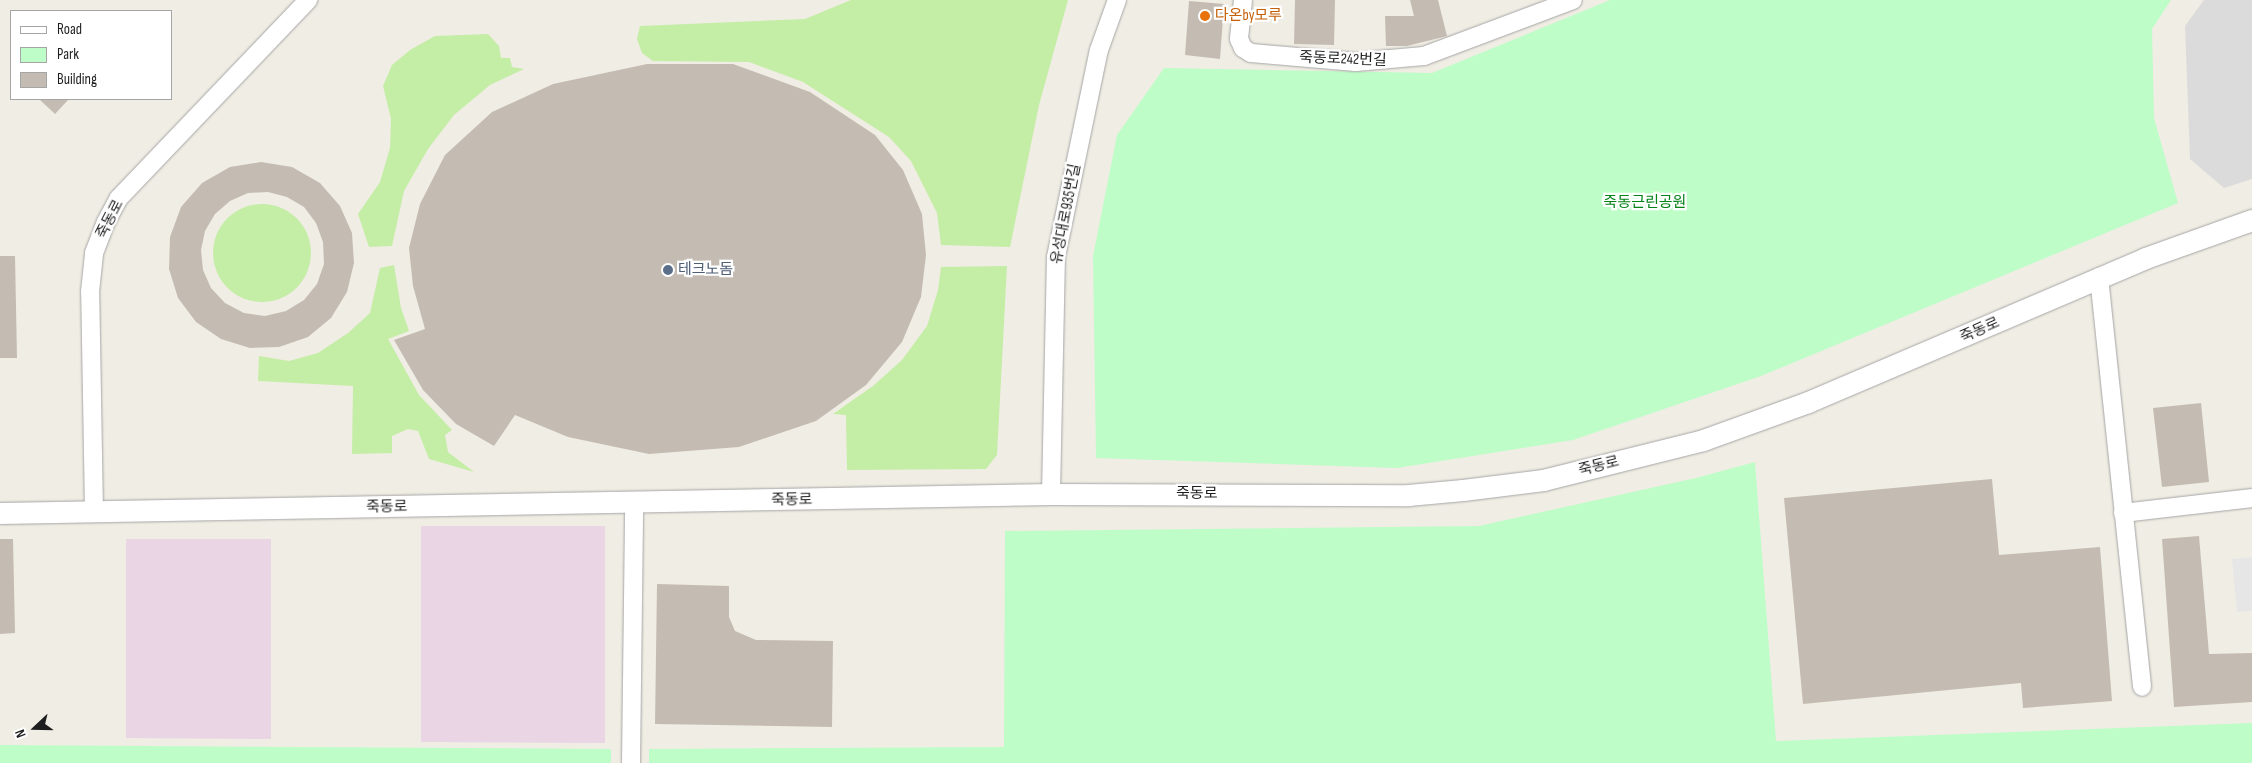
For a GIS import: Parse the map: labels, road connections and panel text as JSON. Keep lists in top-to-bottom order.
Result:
{
  "streets": {
    "street": ["죽동로242번길", "유성대로935번길", "죽동로"]
  },
  "crossings": [
    ["유성대로935번길", "죽동로"]
  ],
  "parks": ["죽동근린공원"],
  "places": ["다온by모루", "테크노돔"],
  "legend": ["Road", "Park", "Building"],
  "north": "left"
}
